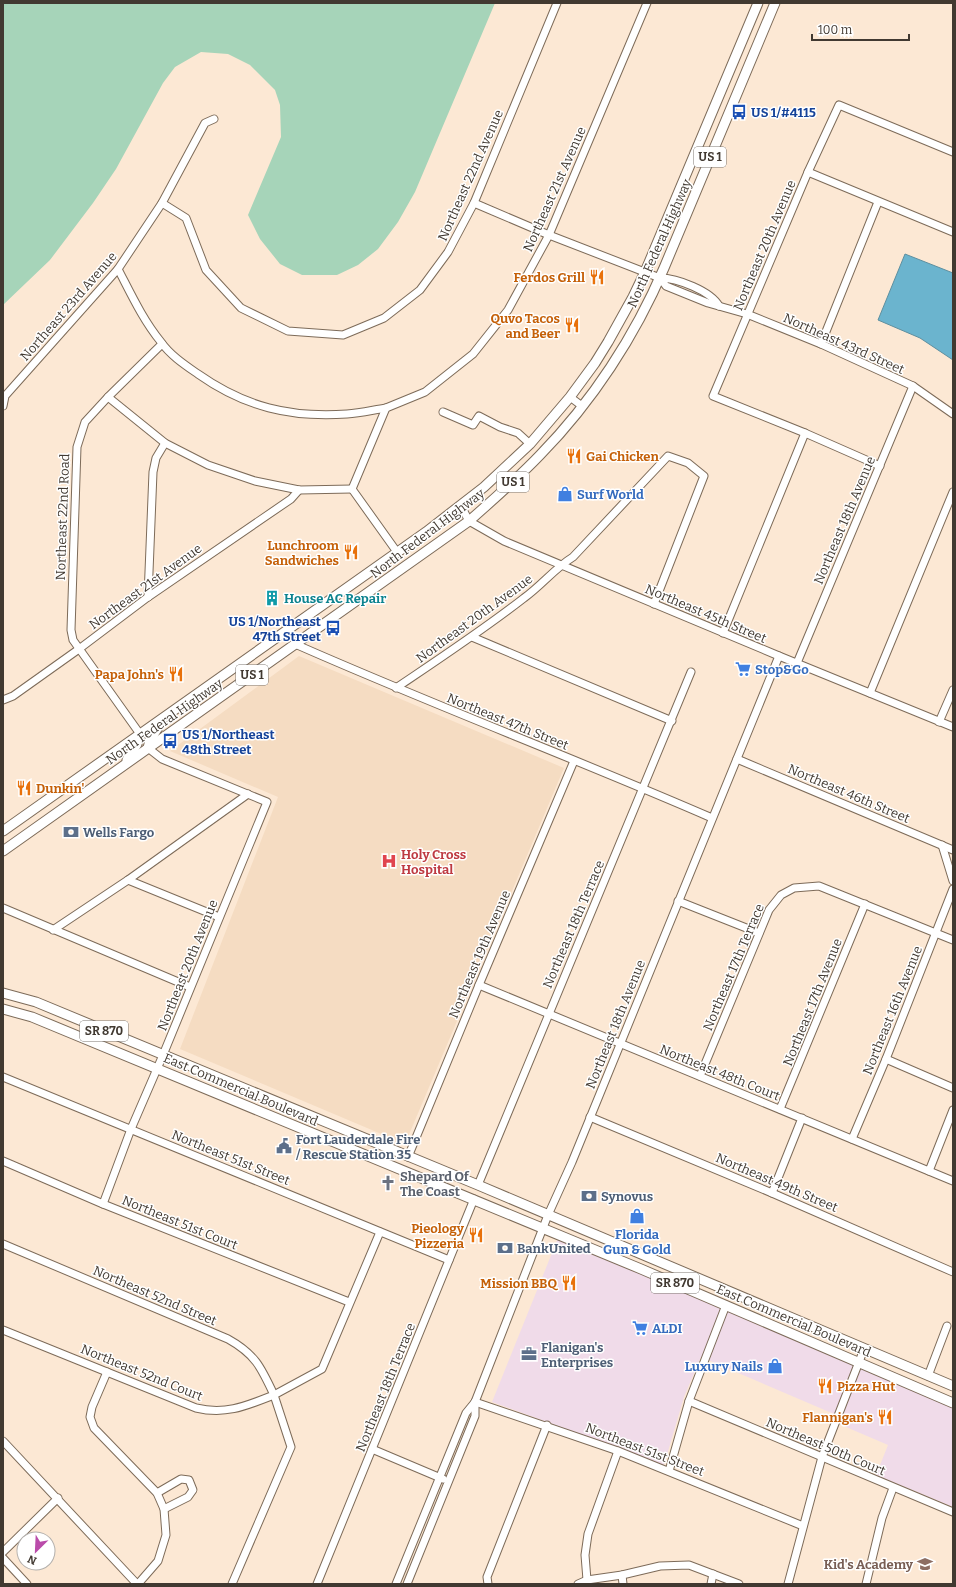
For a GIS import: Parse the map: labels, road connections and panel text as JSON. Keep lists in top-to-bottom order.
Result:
{
  "streets": {
    "main road": [
      "US 1",
      "North Federal Highway",
      "SR 870",
      "East Commercial Boulevard"
    ],
    "street": [
      "Northeast 22nd Avenue",
      "Northeast 21st Avenue",
      "Northeast 20th Avenue",
      "Northeast 23rd Avenue",
      "Northeast 43rd Street",
      "Northeast 22nd Road",
      "Northeast 18th Avenue",
      "Northeast 45th Street",
      "Northeast 47th Street",
      "Northeast 46th Street",
      "Northeast 18th Terrace",
      "Northeast 19th Avenue",
      "Northeast 17th Terrace",
      "Northeast 17th Avenue",
      "Northeast 16th Avenue",
      "Northeast 48th Court",
      "Northeast 51st Street",
      "Northeast 49th Street",
      "Northeast 51st Court",
      "Northeast 52nd Street",
      "Northeast 52nd Court",
      "Northeast 50th Court"
    ]
  },
  "crossings": [
    ["Northeast 22nd Avenue", "Northeast 23rd Avenue"],
    ["Northeast 22nd Avenue", "Northeast 43rd Street"],
    ["Northeast 21st Avenue", "Northeast 23rd Avenue"],
    ["Northeast 21st Avenue", "Northeast 43rd Street"],
    ["Northeast 21st Avenue", "Northeast 22nd Road"],
    ["North Federal Highway", "Northeast 43rd Street"],
    ["North Federal Highway", "Northeast 22nd Road"],
    ["North Federal Highway", "Northeast 45th Street"],
    ["North Federal Highway", "Northeast 47th Street"],
    ["Northeast 20th Avenue", "Northeast 43rd Street"],
    ["Northeast 20th Avenue", "Northeast 45th Street"],
    ["Northeast 20th Avenue", "Northeast 47th Street"],
    ["Northeast 20th Avenue", "East Commercial Boulevard"],
    ["Northeast 20th Avenue", "Northeast 51st Street"],
    ["Northeast 20th Avenue", "Northeast 51st Court"],
    ["Northeast 43rd Street", "Northeast 18th Avenue"],
    ["Northeast 18th Avenue", "Northeast 45th Street"],
    ["Northeast 18th Avenue", "Northeast 47th Street"],
    ["Northeast 18th Avenue", "Northeast 46th Street"],
    ["Northeast 18th Avenue", "Northeast 48th Court"],
    ["Northeast 18th Avenue", "East Commercial Boulevard"],
    ["Northeast 18th Avenue", "Northeast 51st Street"],
    ["Northeast 18th Avenue", "Northeast 49th Street"],
    ["Northeast 47th Street", "Northeast 18th Terrace"],
    ["Northeast 47th Street", "Northeast 19th Avenue"],
    ["Northeast 18th Terrace", "Northeast 48th Court"],
    ["Northeast 18th Terrace", "East Commercial Boulevard"],
    ["Northeast 18th Terrace", "Northeast 51st Street"],
    ["Northeast 19th Avenue", "Northeast 48th Court"],
    ["Northeast 19th Avenue", "East Commercial Boulevard"],
    ["Northeast 17th Terrace", "Northeast 17th Avenue"],
    ["Northeast 17th Terrace", "Northeast 48th Court"],
    ["Northeast 17th Avenue", "Northeast 48th Court"],
    ["Northeast 16th Avenue", "Northeast 48th Court"],
    ["Northeast 52nd Street", "Northeast 52nd Court"]
  ],
  "places": {
    "bus stop": ["US 1/#4115", "US 1/Northeast 47th Street", "US 1/Northeast 48th Street"],
    "restaurant": [
      "Ferdos Grill",
      "Quvo Tacos and Beer",
      "Gai Chicken",
      "Lunchroom Sandwiches",
      "Papa John's",
      "Dunkin'",
      "Pieology Pizzeria",
      "Mission BBQ",
      "Pizza Hut",
      "Flannigan's"
    ],
    "shop": ["Surf World", "Florida Gun & Gold", "Luxury Nails"],
    "building": ["House AC Repair"],
    "supermarket": ["Stop&Go", "ALDI"],
    "bank": ["Wells Fargo", "Synovus", "BankUnited"],
    "hospital": ["Holy Cross Hospital"],
    "public building": ["Fort Lauderdale Fire / Rescue Station 35"],
    "church": ["Shepard Of The Coast"],
    "office": ["Flanigan's Enterprises"],
    "school or university": ["Kid's Academy"]
  },
  "scale_bar": "100 m",
  "north": "bottom left"
}
